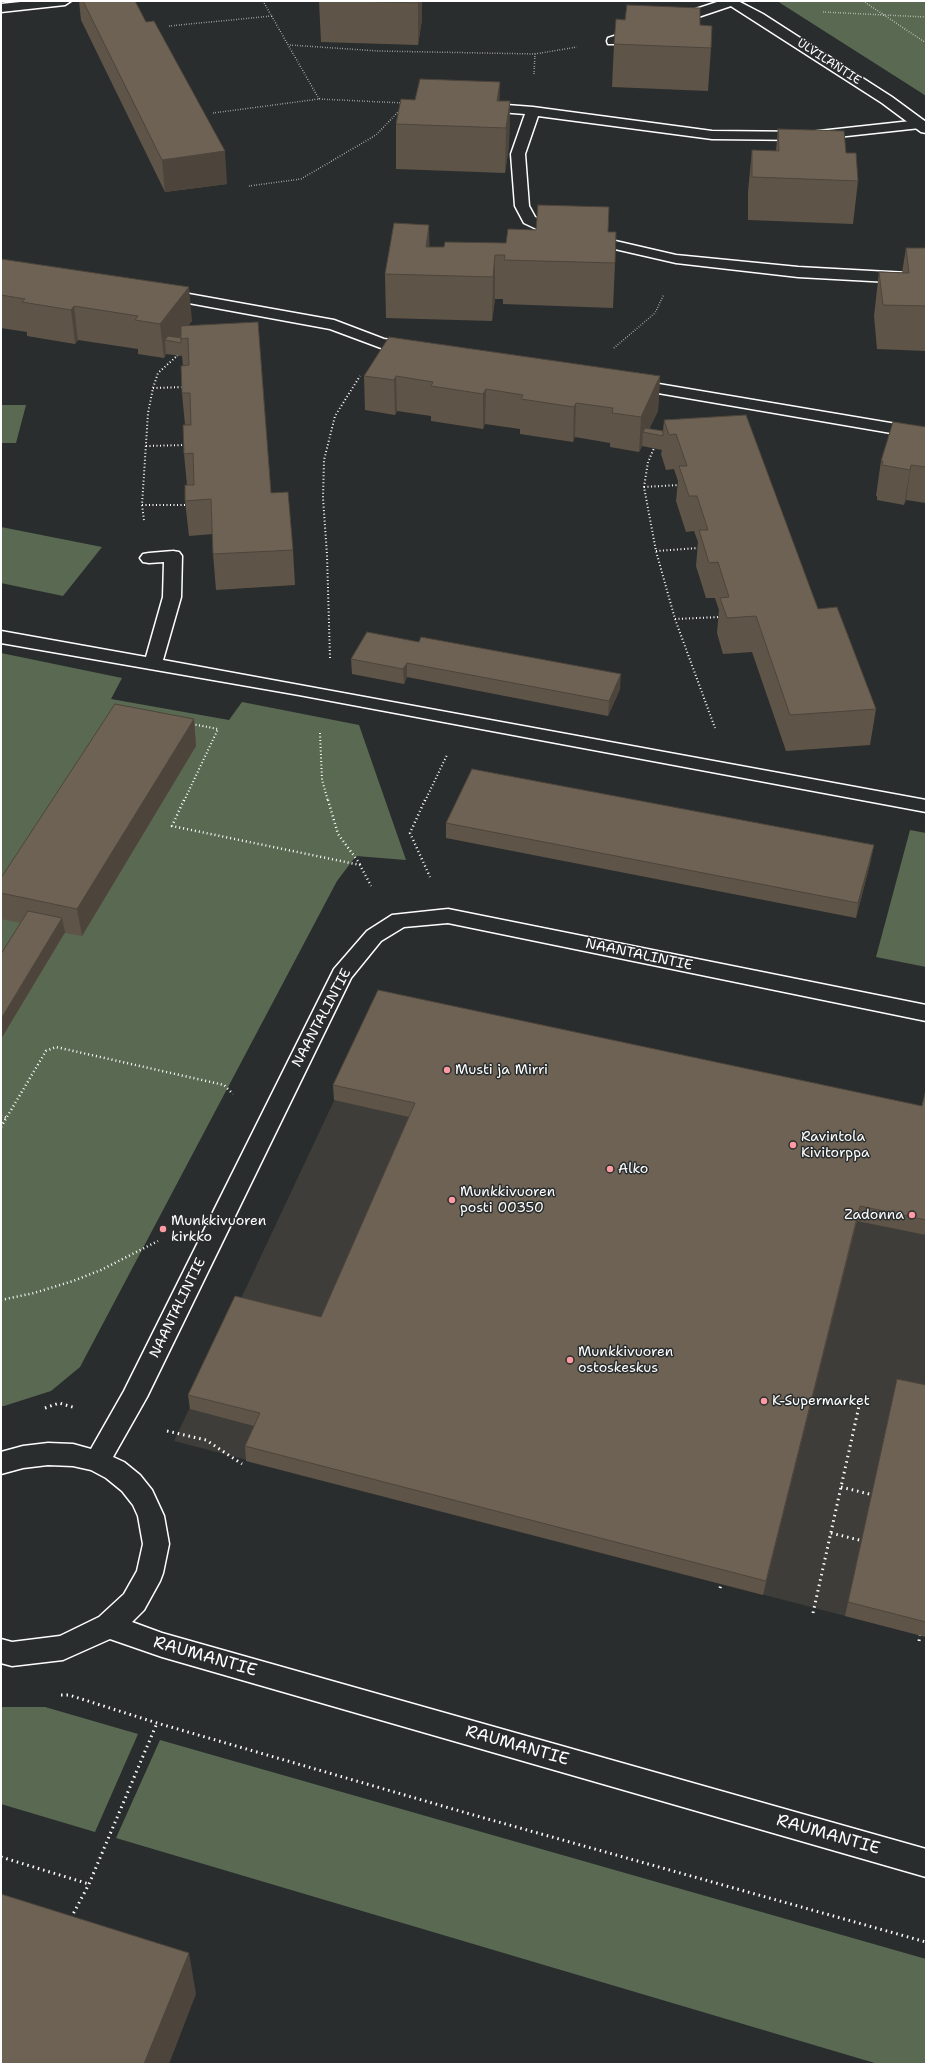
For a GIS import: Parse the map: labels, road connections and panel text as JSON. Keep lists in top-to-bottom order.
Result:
{
  "streets": {
    "street": ["ULVILANTIE", "NAANTALINTIE", "RAUMANTIE"]
  },
  "places": [
    "Musti ja Mirri",
    "Ravintola Kivitorppa",
    "Alko",
    "Munkkivuoren posti 00350",
    "Zadonna",
    "Munkkivuoren kirkko",
    "Munkkivuoren ostoskeskus",
    "K-Supermarket"
  ]
}
